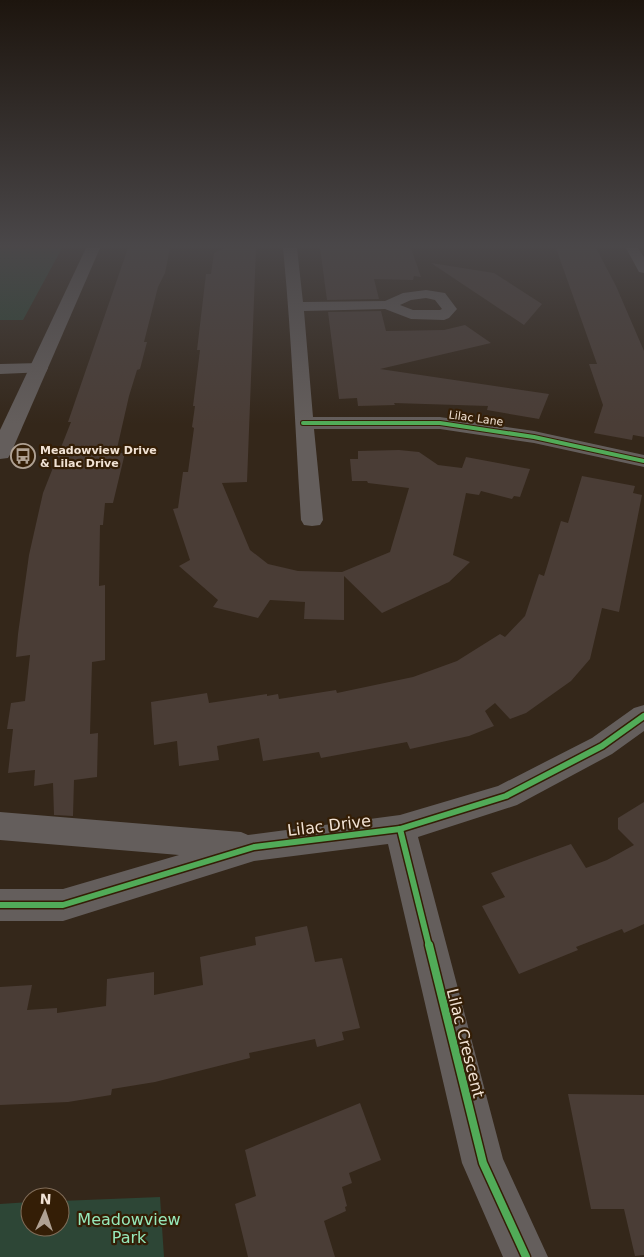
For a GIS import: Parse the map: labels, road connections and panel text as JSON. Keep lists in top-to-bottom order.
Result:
{
  "streets": {
    "street": ["Lilac Lane", "Lilac Drive", "Lilac Crescent"]
  },
  "crossings": [
    ["Lilac Drive", "Lilac Crescent"]
  ],
  "parks": ["Meadowview Park"],
  "places": {
    "bus stop": ["Meadowview Drive & Lilac Drive"]
  },
  "north": "top"
}
